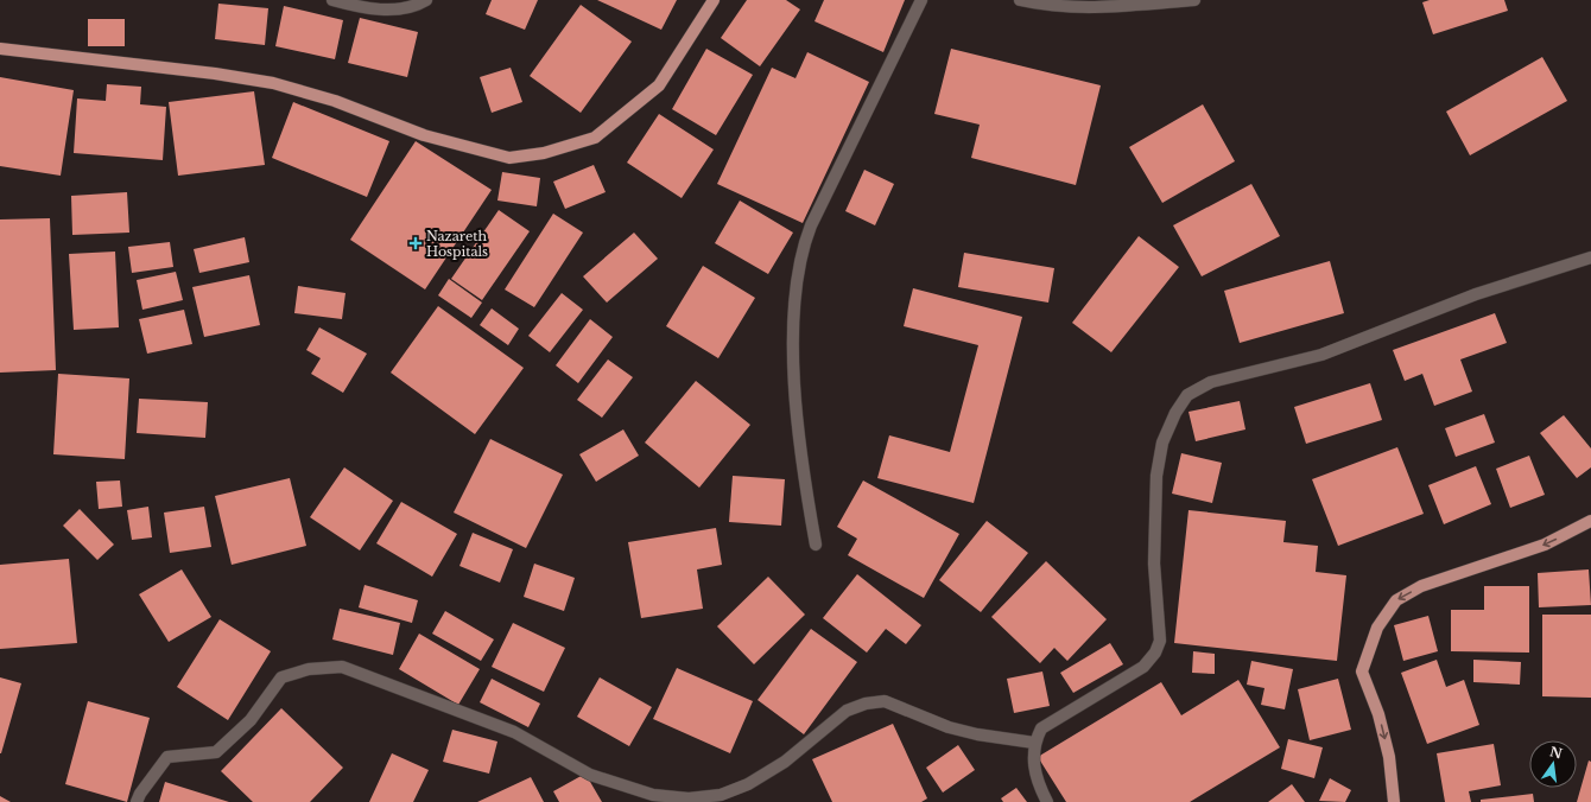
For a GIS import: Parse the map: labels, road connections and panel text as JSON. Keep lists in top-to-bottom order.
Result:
{
  "places": {
    "health": ["Nazareth Hospitals"]
  },
  "north": "top"
}
